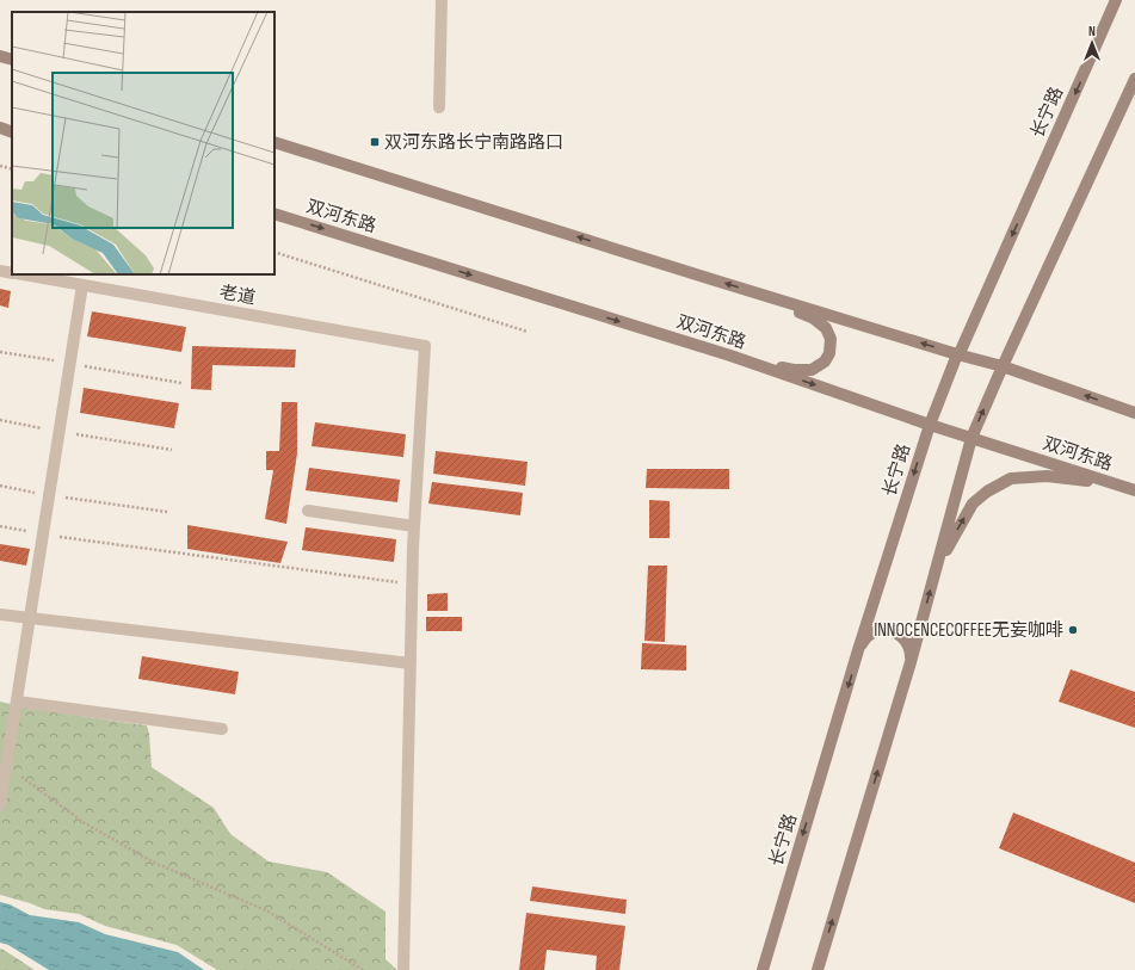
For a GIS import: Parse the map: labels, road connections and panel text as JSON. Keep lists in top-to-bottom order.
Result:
{
  "streets": {
    "street": ["长宁路", "双河东路", "老道"]
  },
  "crossings": [
    ["长宁路", "双河东路"]
  ],
  "places": {
    "transit": ["双河东路长宁南路路口"],
    "other": ["INNOCENCECOFFEE无妄咖啡"]
  },
  "north": "top"
}
